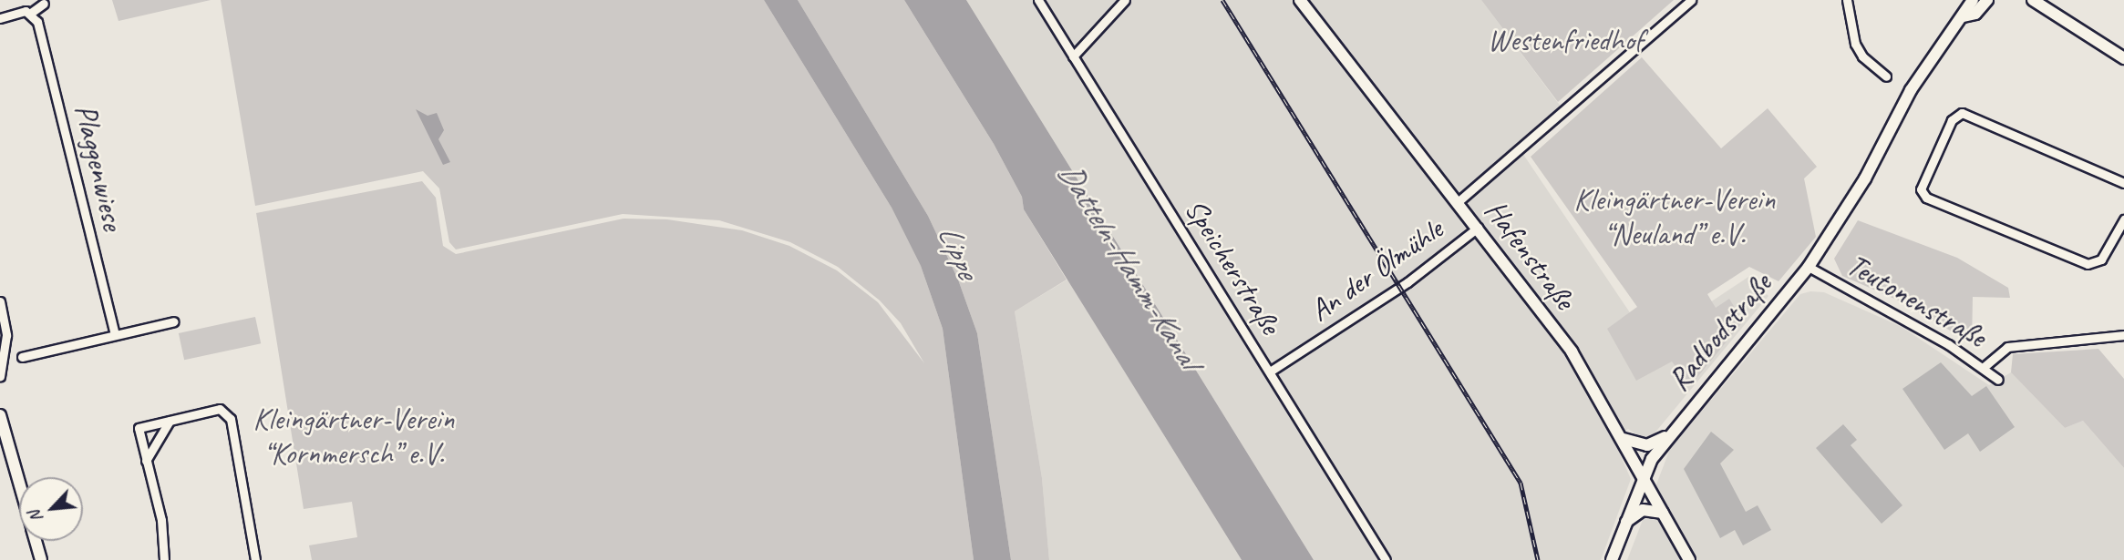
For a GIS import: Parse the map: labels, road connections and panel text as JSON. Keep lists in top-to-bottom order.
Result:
{
  "streets": {
    "main road": ["Hafenstraße", "Radbodstraße"],
    "street": [
      "Plaggenwiese",
      "Speicherstraße",
      "An der Ölmühle",
      "Teutonenstraße"
    ]
  },
  "crossings": [
    ["Hafenstraße", "An der Ölmühle"],
    ["Hafenstraße", "Radbodstraße"],
    ["Speicherstraße", "An der Ölmühle"],
    ["Teutonenstraße", "Radbodstraße"]
  ],
  "water": ["Lippe", "Datteln-Hamm-Kanal"],
  "parks": ["Westenfriedhof", "Kleingärtner-Verein “Neuland” e.V.", "Kleingärtner-Verein “Kornmersch” e.V."],
  "north": "bottom left"
}
